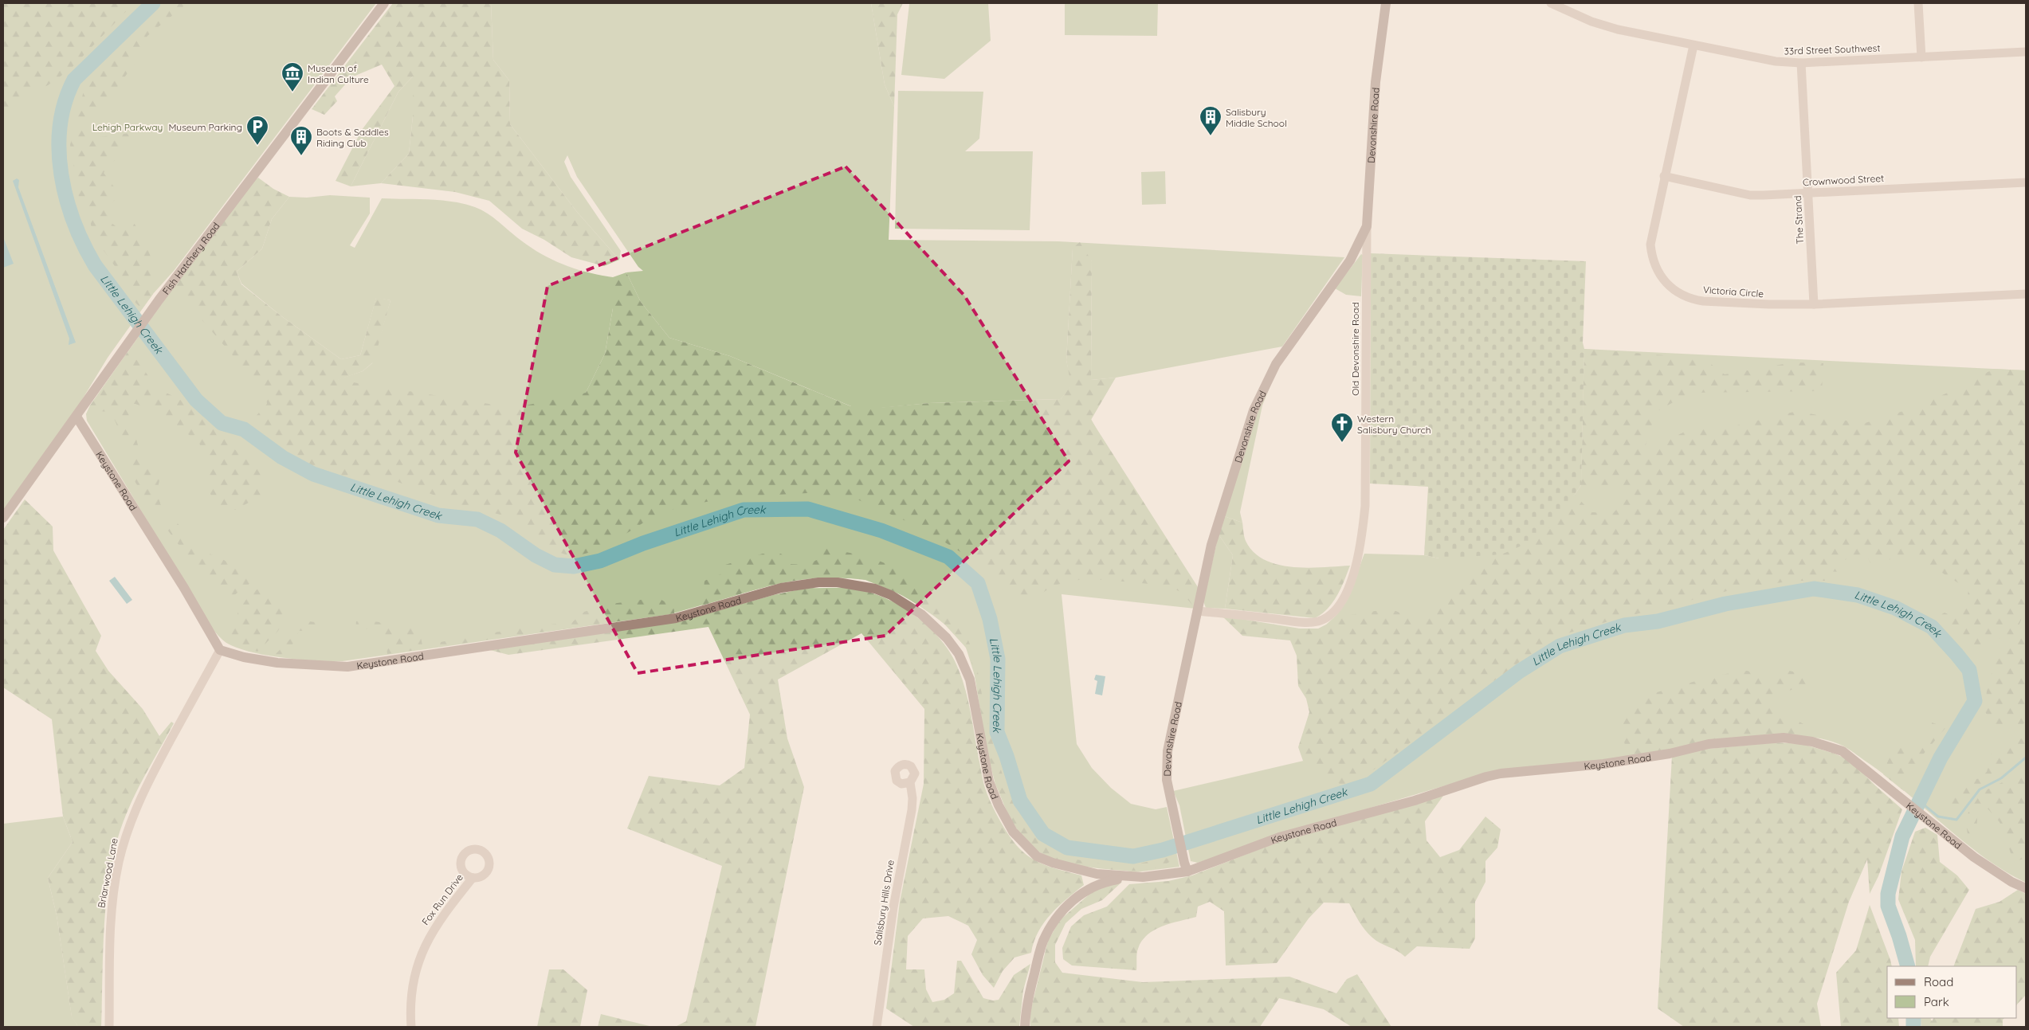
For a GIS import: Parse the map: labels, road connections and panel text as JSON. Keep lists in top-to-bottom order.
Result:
{
  "streets": {
    "street": [
      "33rd Street Southwest",
      "Devonshire Road",
      "Crownwood Street",
      "The Strand",
      "Fish Hatchery Road",
      "Victoria Circle",
      "Old Devonshire Road",
      "Keystone Road",
      "Briarwood Lane",
      "Fox Run Drive",
      "Salisbury Hills Drive"
    ]
  },
  "crossings": [
    ["33rd Street Southwest", "The Strand"],
    ["33rd Street Southwest", "Victoria Circle"],
    ["Devonshire Road", "Old Devonshire Road"],
    ["Devonshire Road", "Keystone Road"],
    ["Crownwood Street", "The Strand"],
    ["Crownwood Street", "Victoria Circle"],
    ["The Strand", "Victoria Circle"],
    ["Fish Hatchery Road", "Keystone Road"],
    ["Keystone Road", "Briarwood Lane"]
  ],
  "water": ["Little Lehigh Creek"],
  "parks": ["Lehigh Parkway"],
  "places": {
    "museum": ["Museum of Indian Culture"],
    "building": ["Salisbury Middle School", "Boots & Saddles Riding Club"],
    "parking": ["Museum Parking"],
    "church": ["Western Salisbury Church"]
  },
  "legend": ["Road", "Park"]
}
